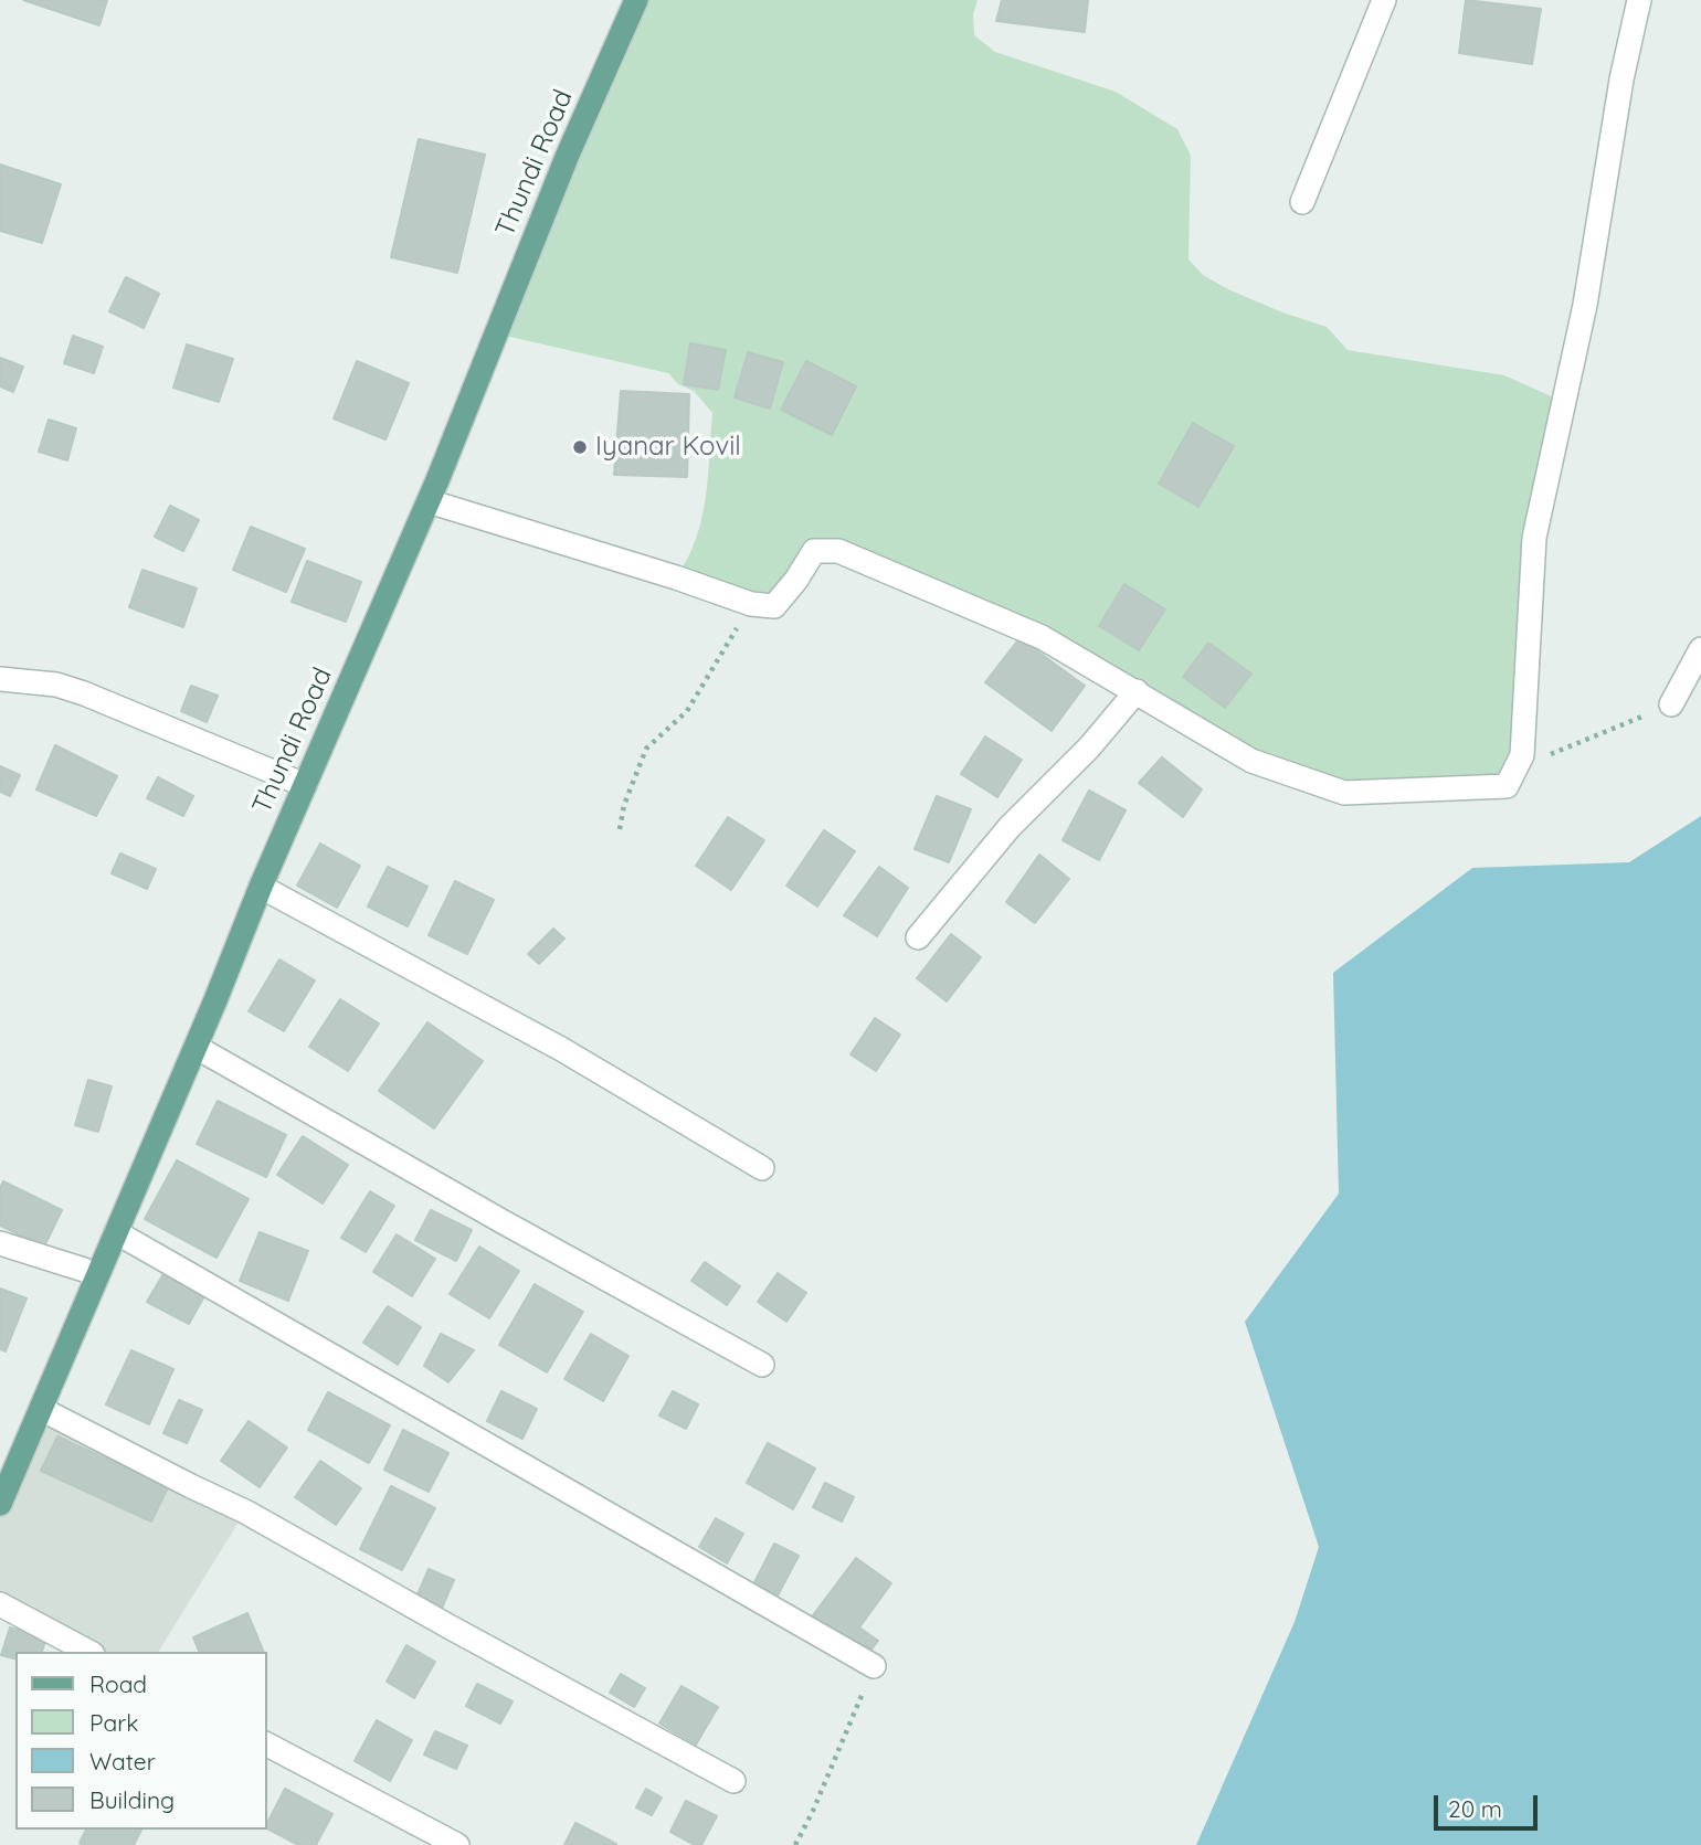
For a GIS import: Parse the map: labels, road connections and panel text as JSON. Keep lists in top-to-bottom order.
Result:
{
  "streets": {
    "main road": ["Thundi Road"]
  },
  "places": ["Iyanar Kovil"],
  "legend": [
    "Road",
    "Park",
    "Water",
    "Building"
  ],
  "scale_bar": "20 m"
}
